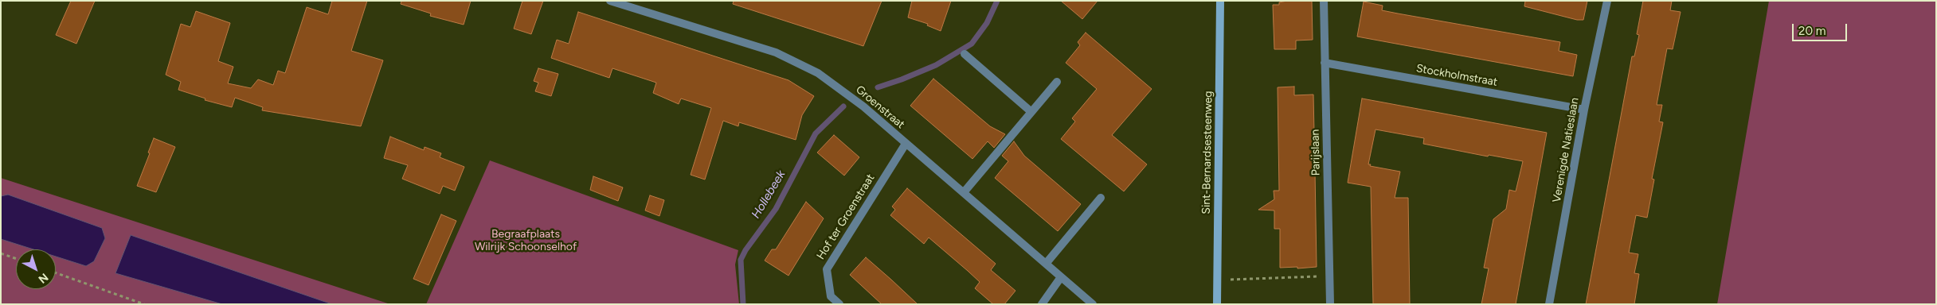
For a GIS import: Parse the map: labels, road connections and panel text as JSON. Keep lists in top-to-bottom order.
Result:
{
  "streets": {
    "main road": ["Sint-Bernardsesteenweg"],
    "street": [
      "Stockholmstraat",
      "Groenstraat",
      "Verenigde Natieslaan",
      "Parijslaan",
      "Hof ter Groenstraat"
    ]
  },
  "crossings": [
    ["Stockholmstraat", "Verenigde Natieslaan"],
    ["Stockholmstraat", "Parijslaan"],
    ["Groenstraat", "Hof ter Groenstraat"]
  ],
  "water": ["Hollebeek"],
  "parks": ["Begraafplaats Wilrijk Schoonselhof"],
  "scale_bar": "20 m",
  "north": "bottom right"
}
